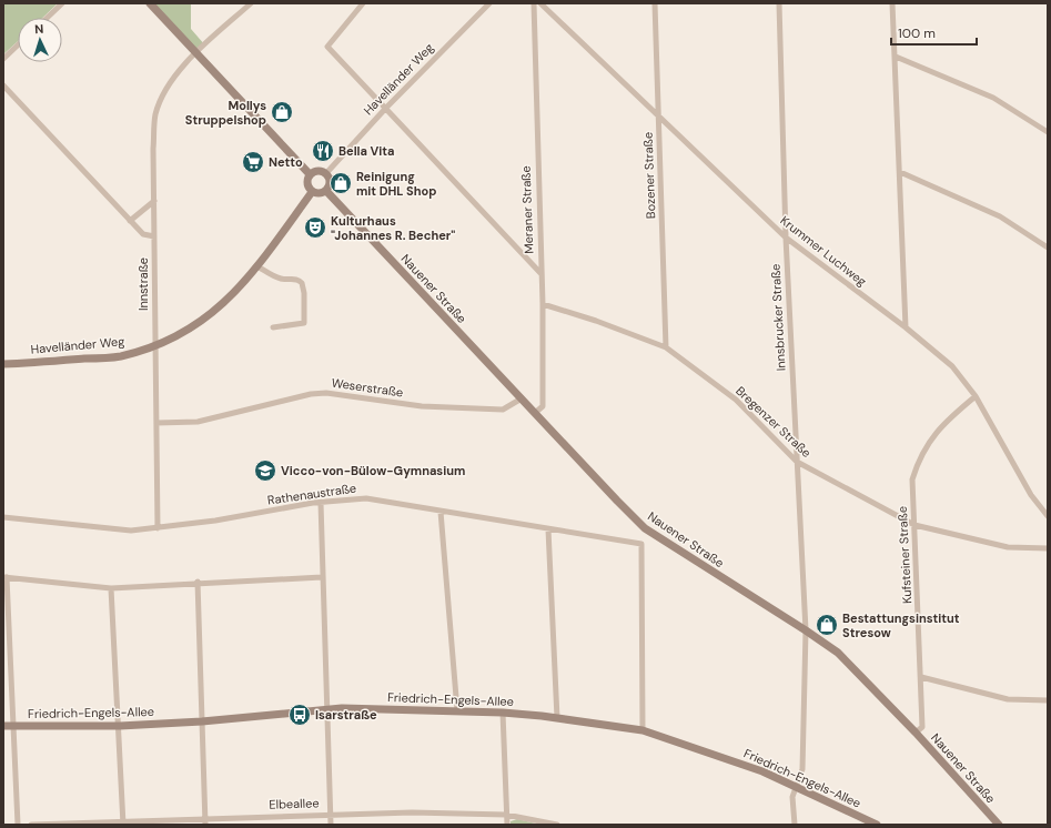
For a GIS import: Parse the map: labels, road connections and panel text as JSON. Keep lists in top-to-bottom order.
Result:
{
  "streets": {
    "street": [
      "Havelländer Weg",
      "Bozener Straße",
      "Meraner Straße",
      "Krummer Luchweg",
      "Innstraße",
      "Nauener Straße",
      "Innsbrucker Straße",
      "Weserstraße",
      "Bregenzer Straße",
      "Rathenaustraße",
      "Kufsteiner Straße",
      "Friedrich-Engels-Allee",
      "Elbeallee"
    ]
  },
  "crossings": [
    ["Havelländer Weg", "Innstraße"],
    ["Havelländer Weg", "Nauener Straße"],
    ["Bozener Straße", "Krummer Luchweg"],
    ["Bozener Straße", "Bregenzer Straße"],
    ["Meraner Straße", "Nauener Straße"],
    ["Meraner Straße", "Bregenzer Straße"],
    ["Krummer Luchweg", "Innsbrucker Straße"],
    ["Krummer Luchweg", "Kufsteiner Straße"],
    ["Innstraße", "Weserstraße"],
    ["Innstraße", "Rathenaustraße"],
    ["Nauener Straße", "Innsbrucker Straße"],
    ["Nauener Straße", "Weserstraße"],
    ["Nauener Straße", "Kufsteiner Straße"],
    ["Innsbrucker Straße", "Bregenzer Straße"],
    ["Innsbrucker Straße", "Friedrich-Engels-Allee"],
    ["Bregenzer Straße", "Kufsteiner Straße"],
    ["Rathenaustraße", "Friedrich-Engels-Allee"]
  ],
  "places": {
    "shop": ["Mollys Struppelshop", "Reinigung mit DHL Shop", "Bestattungsinstitut Stresow"],
    "restaurant": ["Bella Vita"],
    "supermarket": ["Netto"],
    "theatre": ["Kulturhaus \"Johannes R. Becher\""],
    "school or university": ["Vicco-von-Bülow-Gymnasium"],
    "bus stop": ["Isarstraße"]
  },
  "scale_bar": "100 m",
  "north": "top"
}
